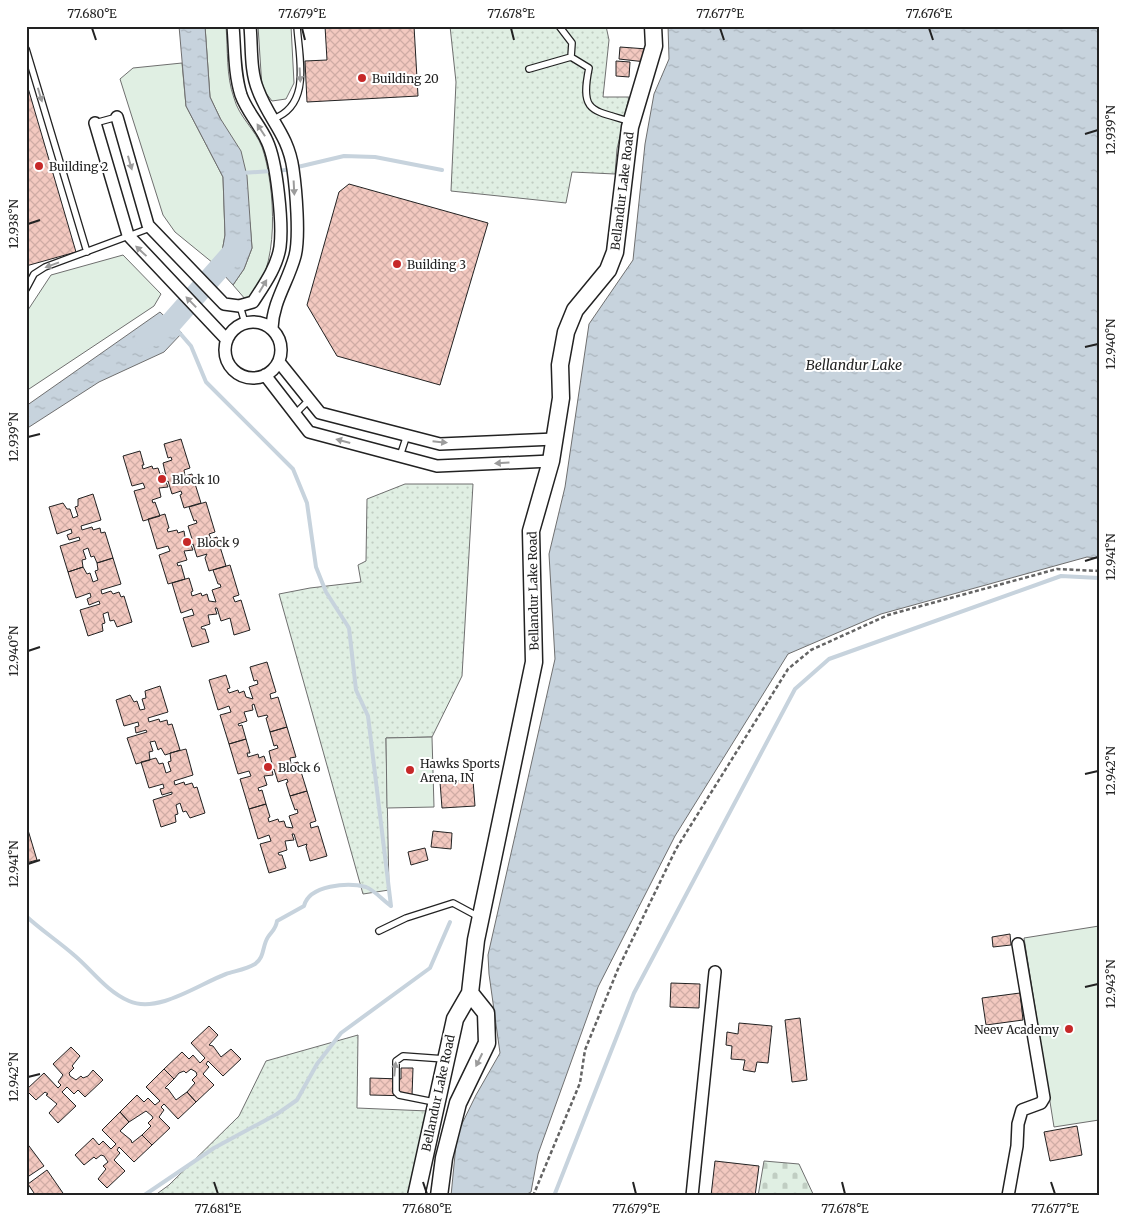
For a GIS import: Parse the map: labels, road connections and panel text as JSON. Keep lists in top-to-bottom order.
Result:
{
  "streets": {
    "street": ["Bellandur Lake Road"]
  },
  "water": ["Bellandur Lake"],
  "places": [
    "Building 20",
    "Building 2",
    "Building 3",
    "Block 10",
    "Block 9",
    "Block 6",
    "Hawks Sports Arena, IN",
    "Neev Academy"
  ],
  "coordinates": [
    "77.680°E",
    "77.679°E",
    "77.678°E",
    "77.677°E",
    "77.676°E",
    "12.939°N",
    "12.938°N",
    "12.940°N",
    "12.941°N",
    "12.942°N",
    "12.943°N",
    "77.681°E"
  ]
}
